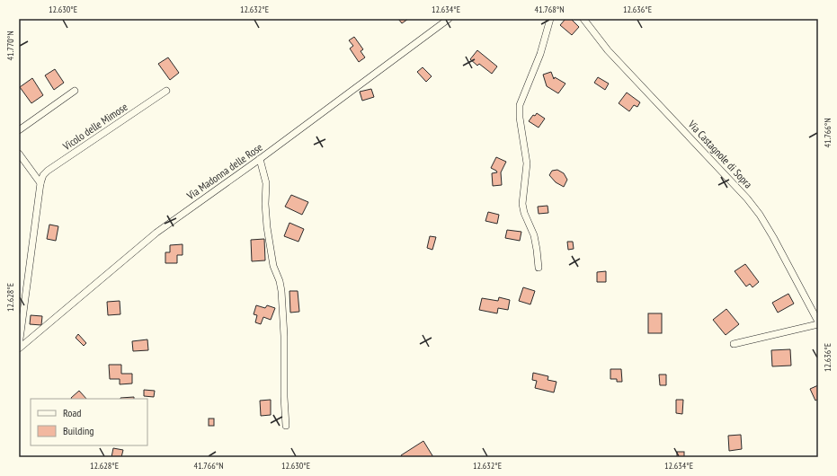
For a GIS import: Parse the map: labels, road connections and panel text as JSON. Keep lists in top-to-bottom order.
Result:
{
  "streets": {
    "street": ["Vicolo delle Mimose", "Via Castagnole di Sopra", "Via Madonna delle Rose"]
  },
  "crossings": [
    ["Vicolo delle Mimose", "Via Madonna delle Rose"]
  ],
  "legend": ["Road", "Building"],
  "coordinates": [
    "12.630°E",
    "12.632°E",
    "12.634°E",
    "41.768°N",
    "12.636°E",
    "41.770°N",
    "41.766°N",
    "12.628°E"
  ]
}
